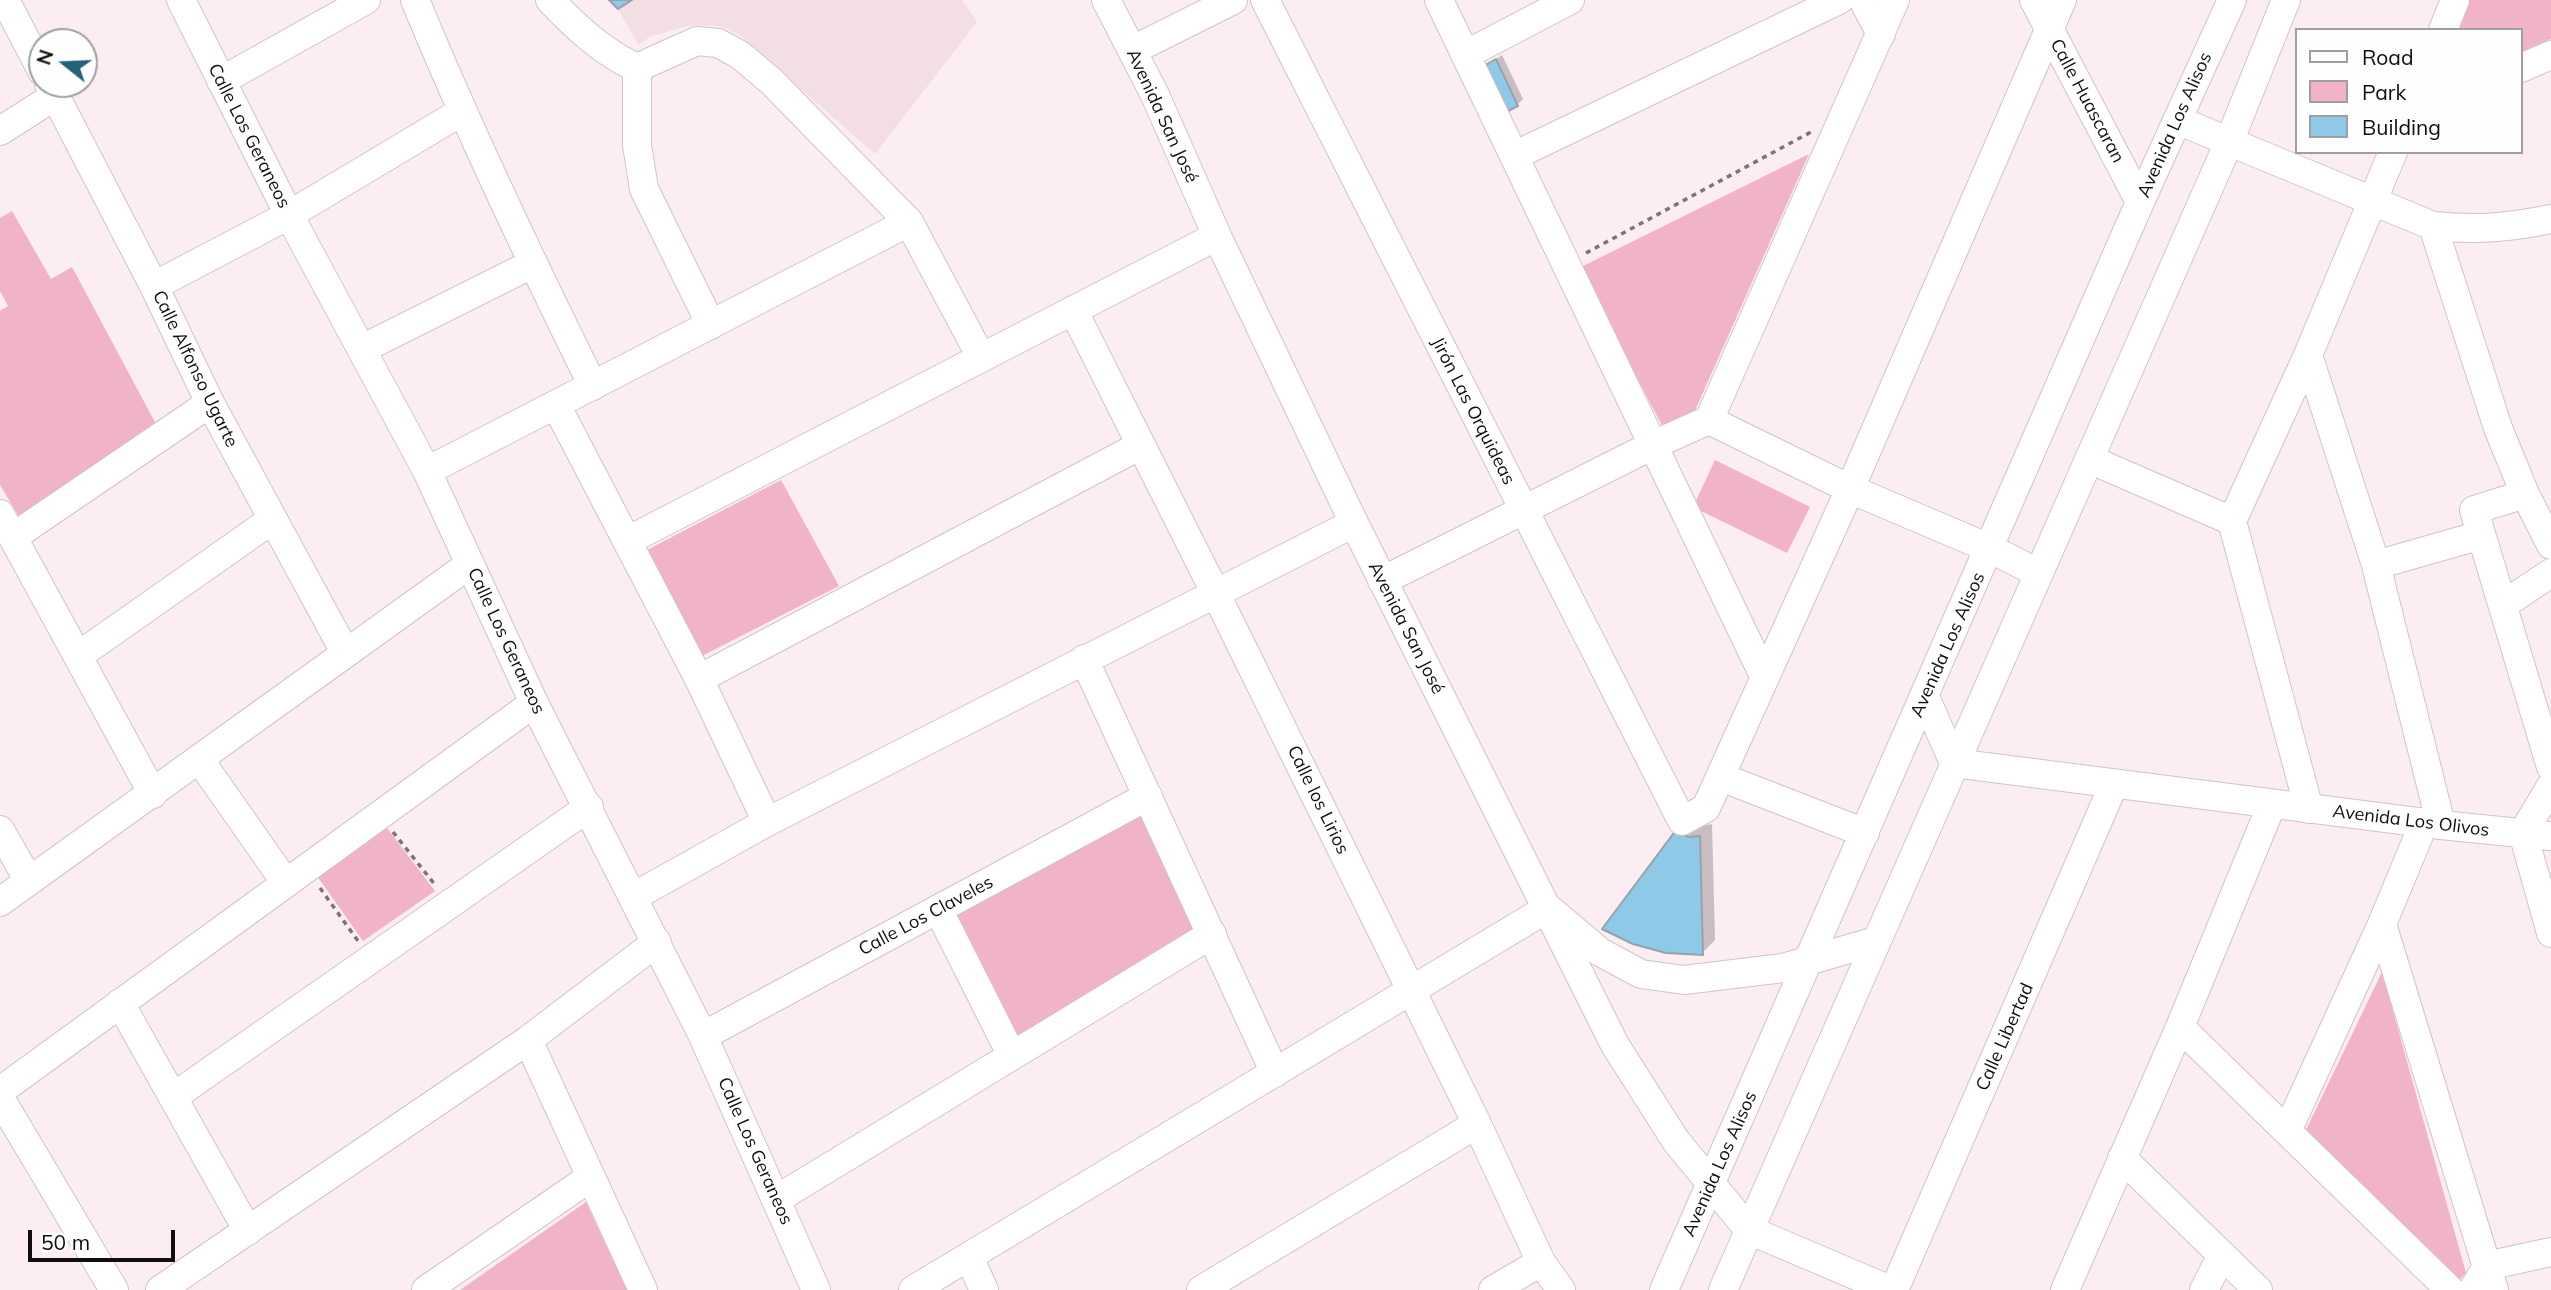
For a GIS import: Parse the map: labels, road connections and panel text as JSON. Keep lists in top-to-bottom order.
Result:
{
  "streets": {
    "street": [
      "Calle Huascaran",
      "Avenida San José",
      "Avenida Los Alisos",
      "Calle Los Geraneos",
      "Calle Alfonso Ugarte",
      "Jirón Las Orquideas",
      "Calle los Lirios",
      "Avenida Los Olivos",
      "Calle Los Claveles",
      "Calle Libertad"
    ]
  },
  "crossings": [
    ["Calle Huascaran", "Avenida Los Alisos"],
    ["Avenida San José", "Avenida Los Alisos"],
    ["Calle Los Geraneos", "Calle Los Claveles"],
    ["Avenida Los Olivos", "Calle Libertad"]
  ],
  "legend": ["Road", "Park", "Building"],
  "scale_bar": "50 m",
  "north": "left"
}
